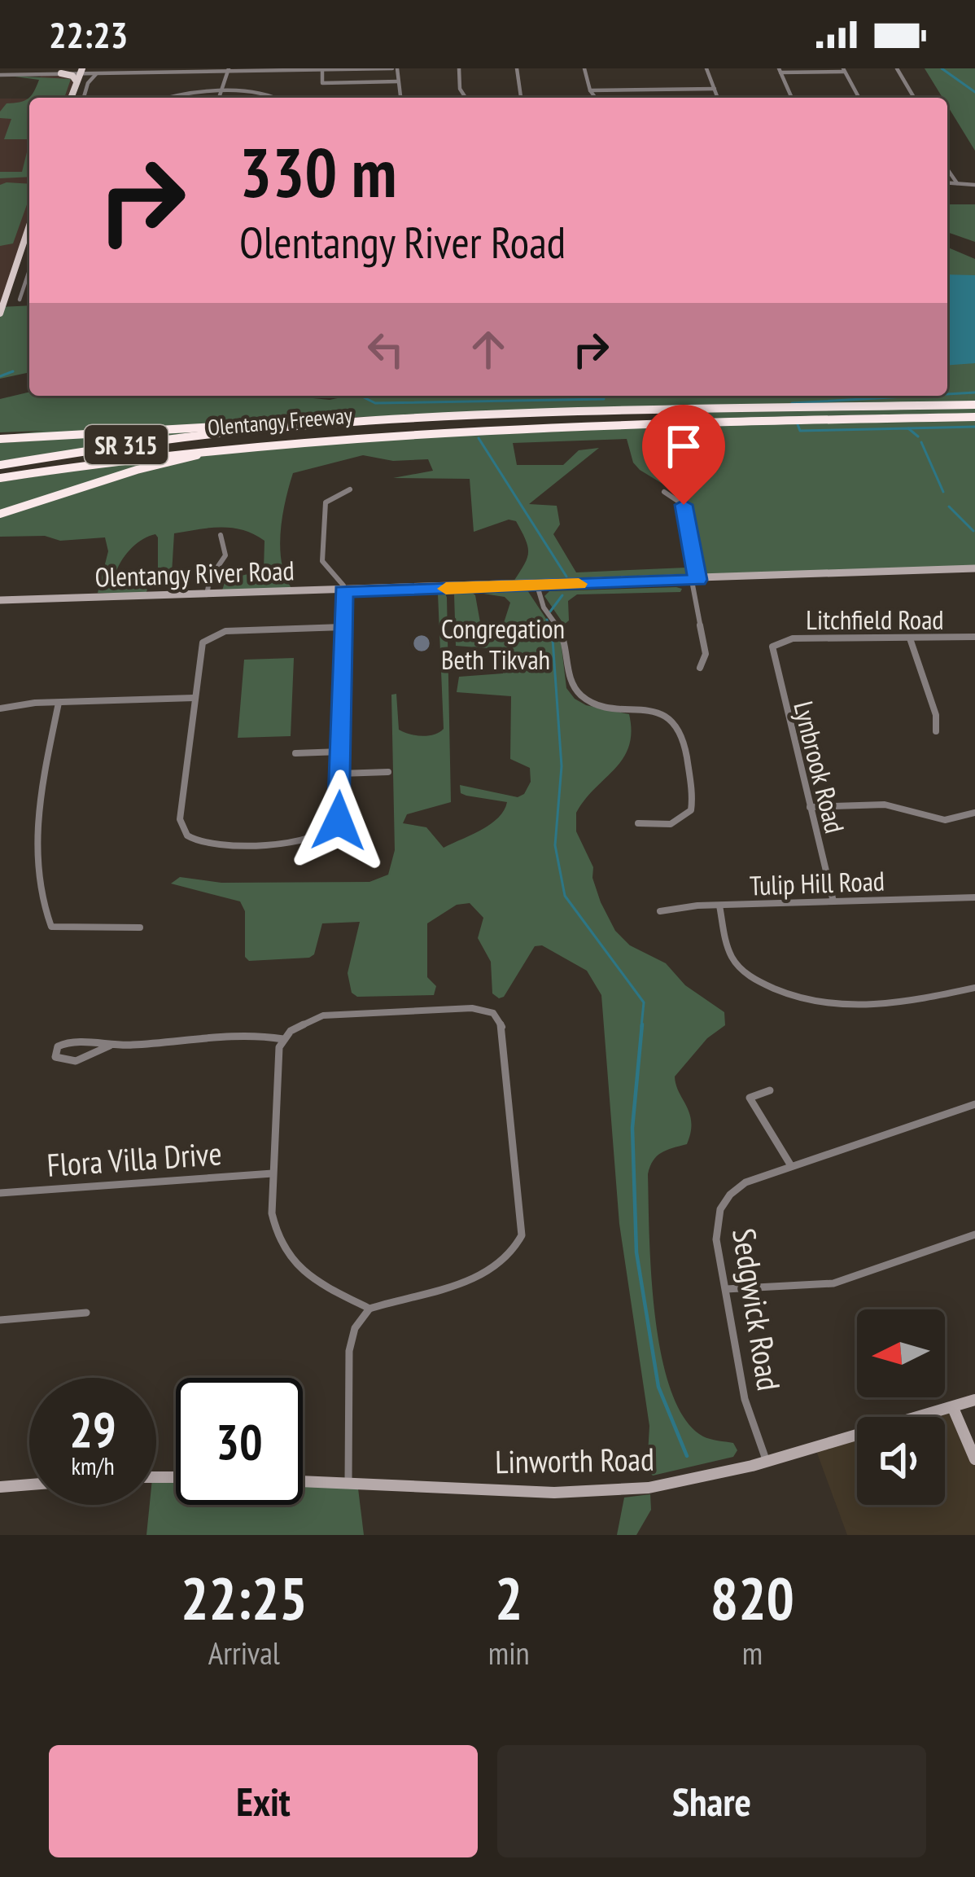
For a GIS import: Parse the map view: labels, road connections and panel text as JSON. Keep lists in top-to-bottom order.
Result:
{
  "streets": {
    "highway": ["Olentangy Freeway", "SR 315"],
    "main road": ["Olentangy River Road", "Linworth Road"],
    "street": [
      "Litchfield Road",
      "Lynbrook Road",
      "Tulip Hill Road",
      "Flora Villa Drive",
      "Sedgwick Road"
    ]
  },
  "crossings": [
    ["Litchfield Road", "Lynbrook Road"],
    ["Lynbrook Road", "Tulip Hill Road"],
    ["Sedgwick Road", "Linworth Road"]
  ],
  "places": ["Congregation Beth Tikvah"],
  "north": "left",
  "page": {
    "status": "22:23",
    "turn": ["330 m", "Olentangy River Road"],
    "speed": "29 km/h",
    "limit": "30",
    "eta": [
      "22:25",
      "Arrival",
      "2",
      "min",
      "820",
      "m"
    ],
    "buttons": ["Exit", "Share"]
  }
}
